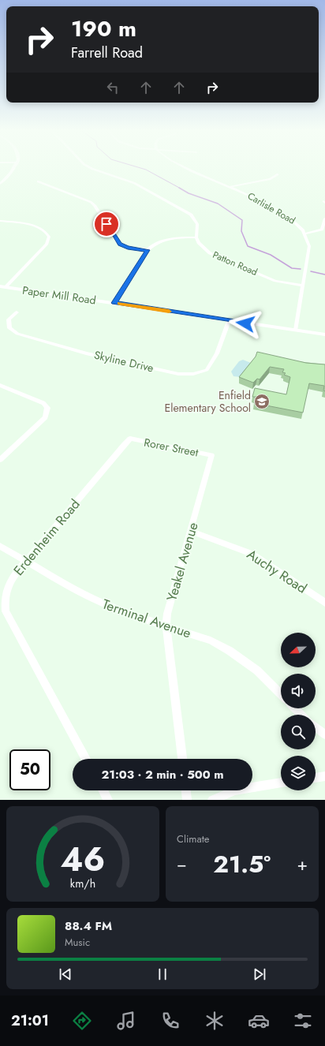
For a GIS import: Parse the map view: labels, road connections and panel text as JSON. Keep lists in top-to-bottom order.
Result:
{
  "streets": {
    "main road": ["Paper Mill Road"],
    "street": [
      "Carlisle Road",
      "Patton Road",
      "Skyline Drive",
      "Rorer Street",
      "Erdenheim Road",
      "Yeakel Avenue",
      "Auchy Road",
      "Terminal Avenue"
    ]
  },
  "crossings": [
    ["Carlisle Road", "Patton Road"],
    ["Carlisle Road", "Paper Mill Road"],
    ["Paper Mill Road", "Skyline Drive"],
    ["Rorer Street", "Erdenheim Road"],
    ["Rorer Street", "Yeakel Avenue"],
    ["Erdenheim Road", "Terminal Avenue"],
    ["Yeakel Avenue", "Auchy Road"],
    ["Yeakel Avenue", "Terminal Avenue"]
  ],
  "places": {
    "school or university": ["Enfield Elementary School"]
  },
  "north": "left",
  "page": {
    "turn": ["190 m", "Farrell Road"],
    "limit": "50",
    "trip": "21:03 · 2 min · 500 m",
    "tile": "Climate",
    "heat": ["−", "21.5°", "+"],
    "song": ["88.4 FM", "Music"],
    "tabs": "21:01",
    "gauge": ["46", "km/h"]
  }
}
